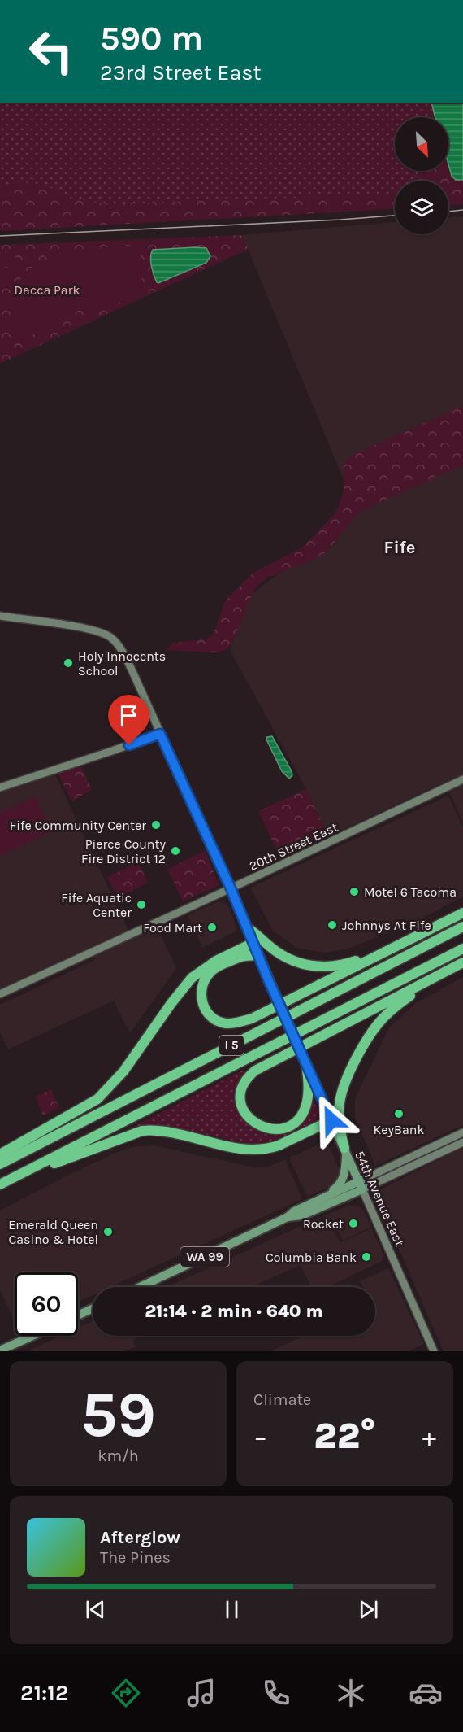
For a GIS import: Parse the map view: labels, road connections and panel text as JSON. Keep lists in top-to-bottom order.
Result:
{
  "streets": {
    "highway": ["I 5"],
    "main road": ["20th Street East", "54th Avenue East", "WA 99"]
  },
  "crossings": [
    ["20th Street East", "54th Avenue East"],
    ["54th Avenue East", "WA 99"]
  ],
  "districts": ["Fife"],
  "parks": ["Dacca Park"],
  "places": [
    "Holy Innocents School",
    "Fife Community Center",
    "Pierce County Fire District 12",
    "Motel 6 Tacoma",
    "Fife Aquatic Center",
    "Johnnys At Fife",
    "Food Mart",
    "KeyBank",
    "Rocket",
    "Emerald Queen Casino & Hotel",
    "Columbia Bank"
  ],
  "north": "bottom right",
  "page": {
    "turn": ["590 m", "23rd Street East"],
    "limit": "60",
    "trip": "21:14 · 2 min · 640 m",
    "tile": [
      ["59", "km/h"],
      "Climate"
    ],
    "heat": ["−", "22°", "+"],
    "song": ["Afterglow", "The Pines"],
    "tabs": "21:12"
  }
}
